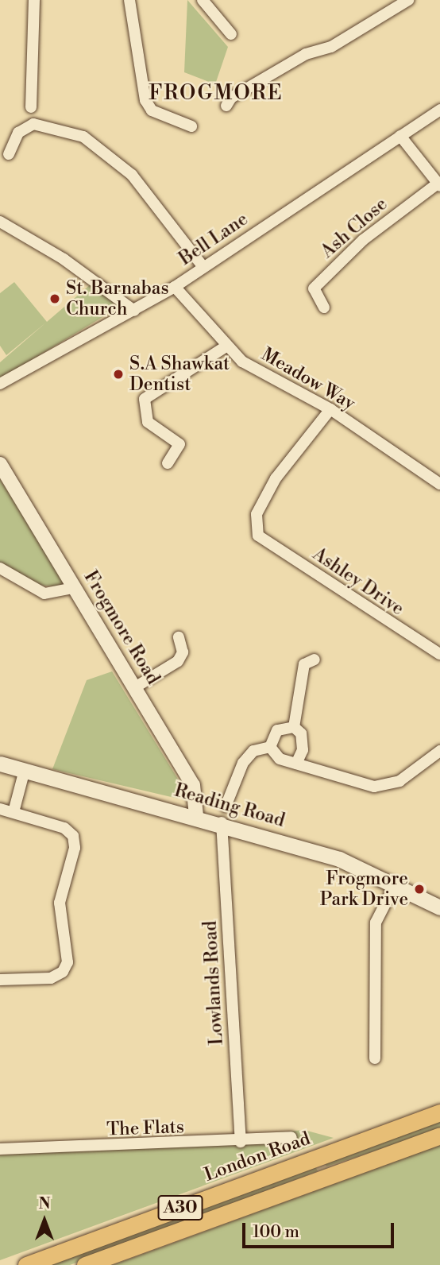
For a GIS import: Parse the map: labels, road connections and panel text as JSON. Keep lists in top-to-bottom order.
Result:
{
  "streets": {
    "main road": ["Reading Road", "London Road", "A30"],
    "street": [
      "Ash Close",
      "Bell Lane",
      "Meadow Way",
      "Ashley Drive",
      "Frogmore Road",
      "Lowlands Road",
      "The Flats"
    ]
  },
  "crossings": [
    ["Bell Lane", "Meadow Way"],
    ["Meadow Way", "Ashley Drive"],
    ["Frogmore Road", "Reading Road"],
    ["Reading Road", "Lowlands Road"],
    ["Lowlands Road", "The Flats"]
  ],
  "districts": ["FROGMORE"],
  "places": ["St. Barnabas Church", "S.A Shawkat Dentist", "Frogmore Park Drive"],
  "scale_bar": "100 m",
  "north": "top"
}
